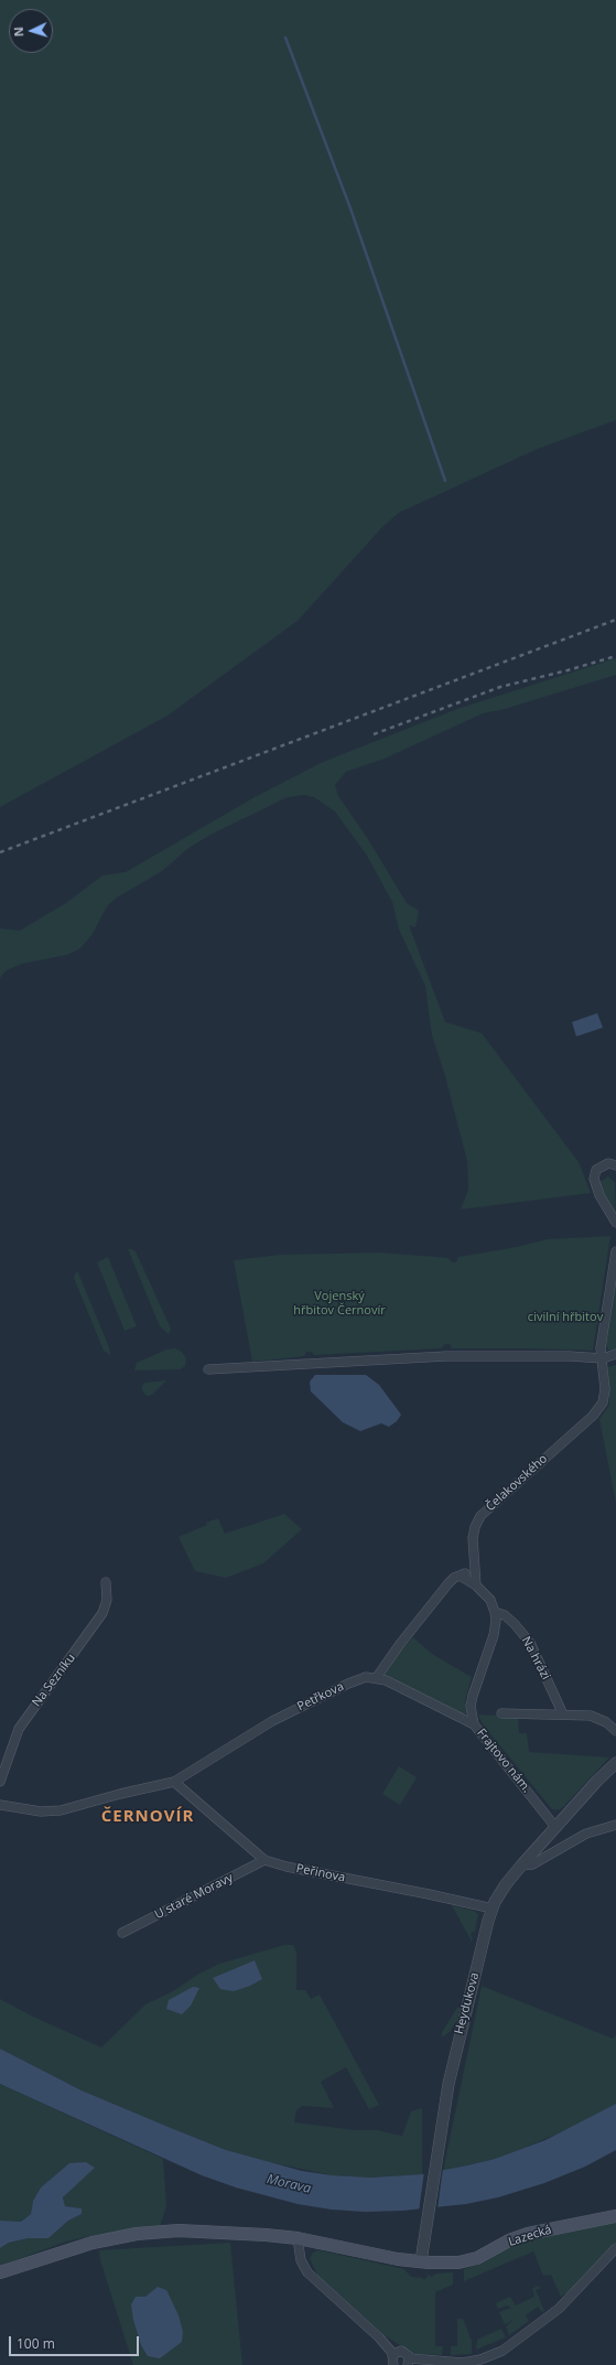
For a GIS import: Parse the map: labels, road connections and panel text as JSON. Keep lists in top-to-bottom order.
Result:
{
  "streets": {
    "main road": ["Lazecká"],
    "street": [
      "Čelakovského",
      "Na hrázi",
      "Na Sezníku",
      "Petřkova",
      "Frajtovo nám.",
      "Peřinova",
      "U staré Moravy",
      "Heydukova"
    ]
  },
  "crossings": [
    ["Na hrázi", "Frajtovo nám."],
    ["Petřkova", "Peřinova"],
    ["Frajtovo nám.", "Heydukova"],
    ["Peřinova", "U staré Moravy"],
    ["Peřinova", "Heydukova"],
    ["Heydukova", "Lazecká"]
  ],
  "districts": ["ČERNOVÍR"],
  "water": ["Morava"],
  "parks": ["Vojenský hřbitov Černovír", "civilní hřbitov"],
  "scale_bar": "100 m",
  "north": "left"
}
